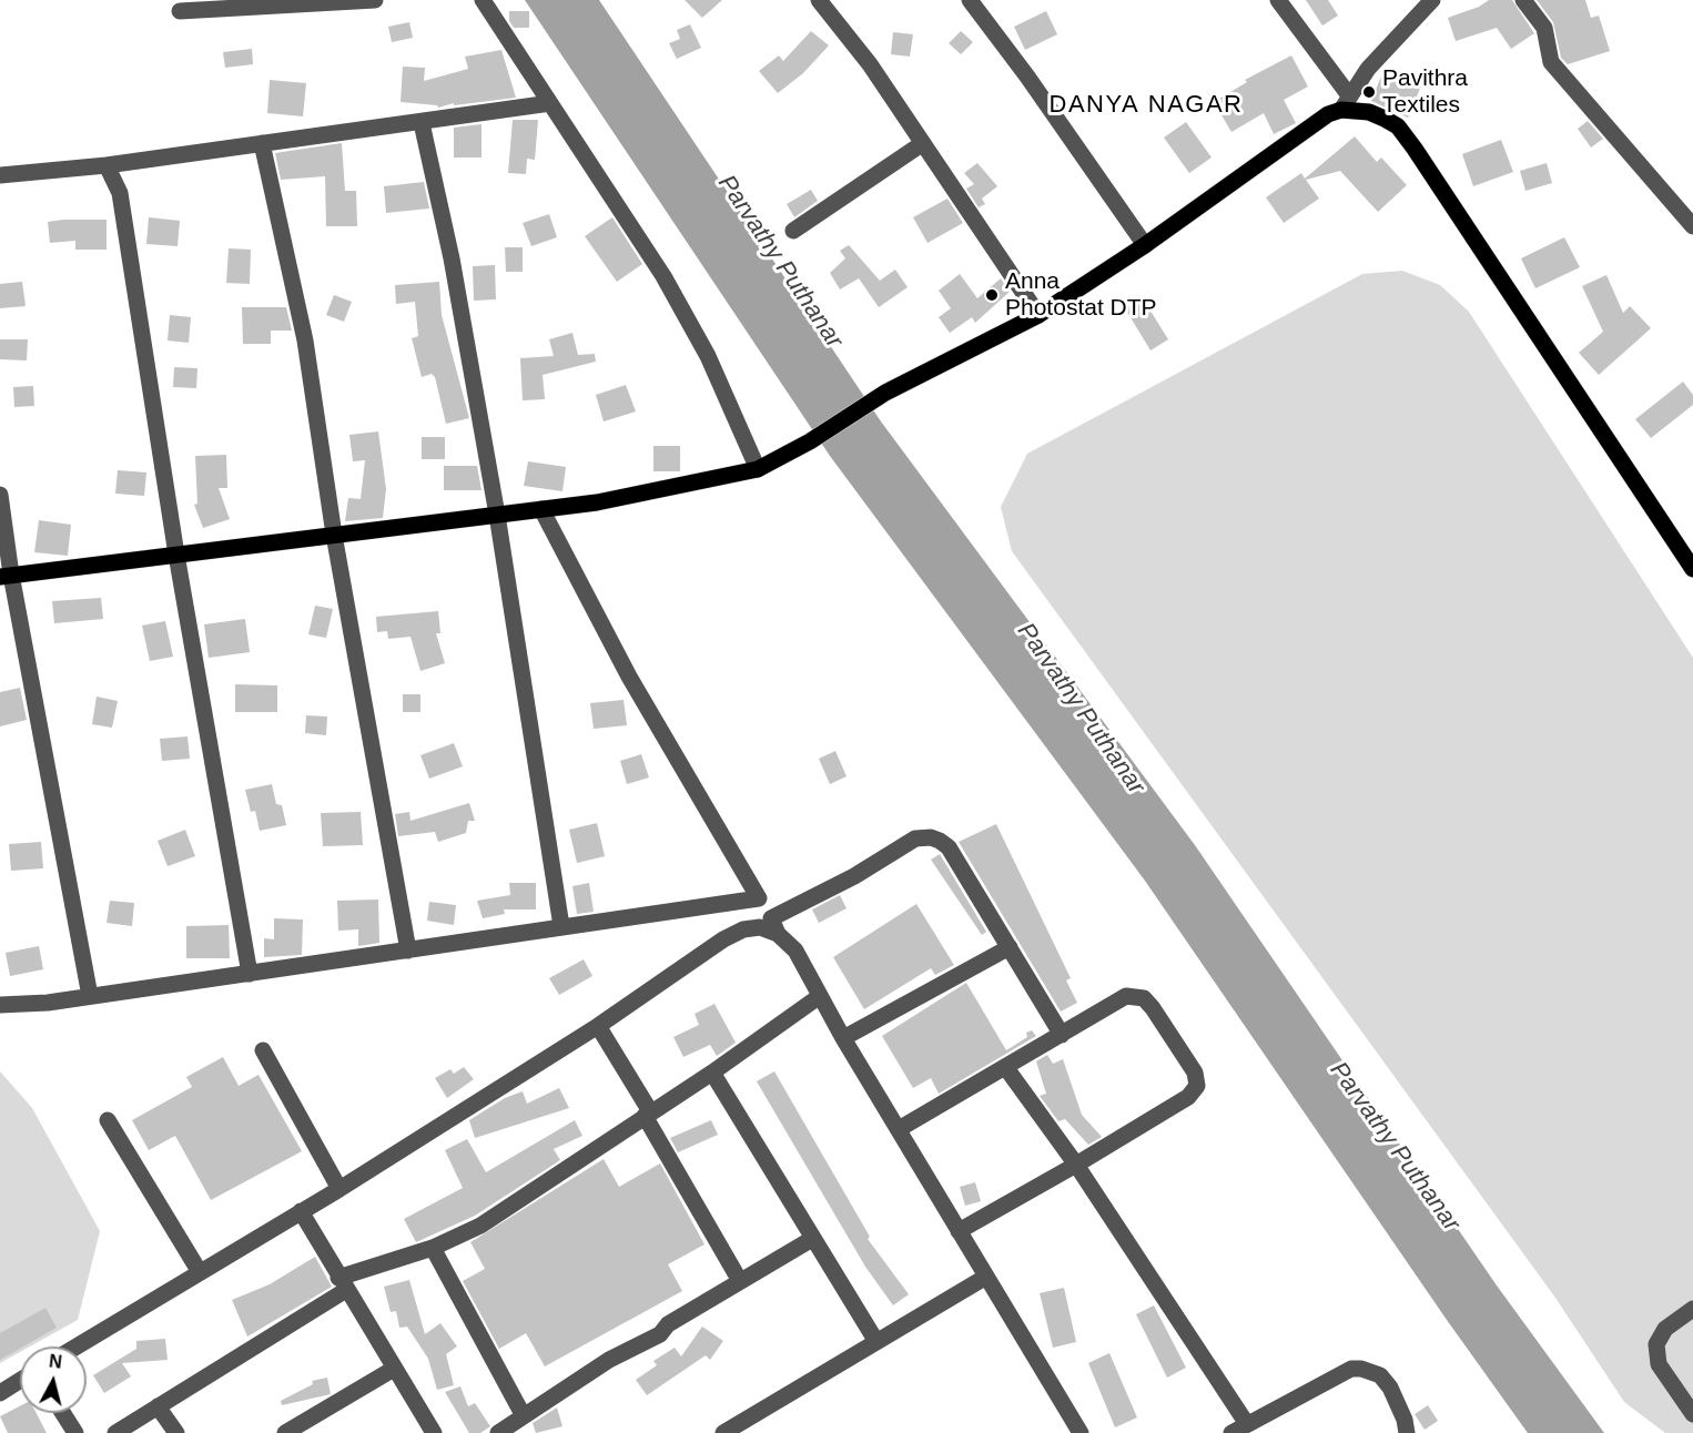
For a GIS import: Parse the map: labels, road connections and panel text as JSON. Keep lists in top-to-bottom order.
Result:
{
  "districts": ["DANYA NAGAR"],
  "water": ["Parvathy Puthanar"],
  "places": ["Pavithra Textiles", "Anna Photostat DTP"],
  "north": "top"
}
